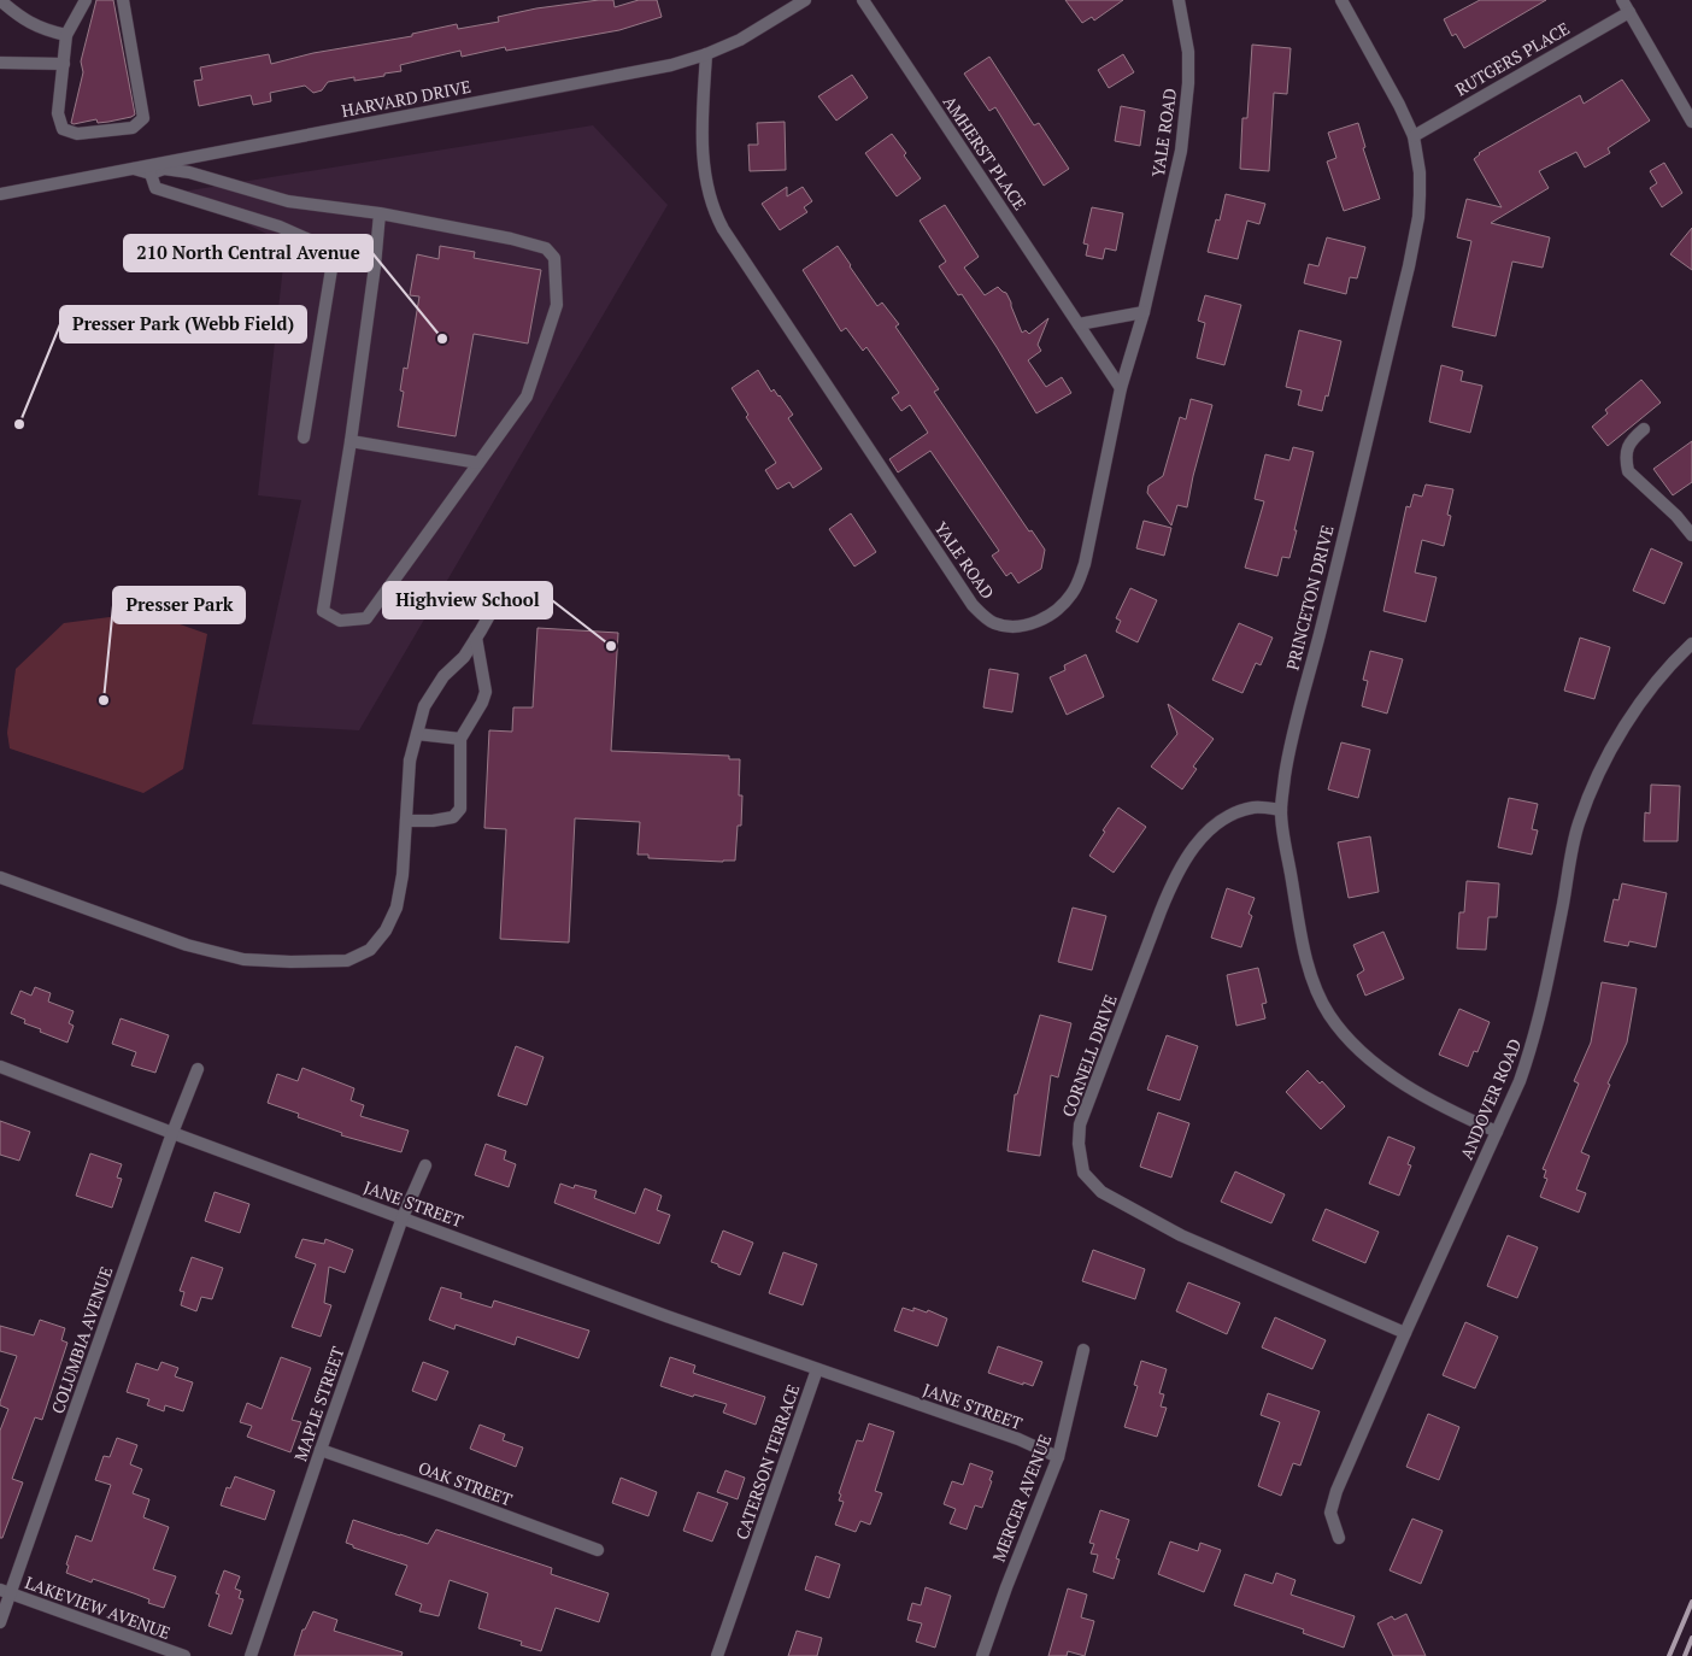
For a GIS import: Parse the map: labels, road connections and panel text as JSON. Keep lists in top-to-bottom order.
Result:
{
  "streets": {
    "street": [
      "RUTGERS PLACE",
      "HARVARD DRIVE",
      "YALE ROAD",
      "AMHERST PLACE",
      "PRINCETON DRIVE",
      "CORNELL DRIVE",
      "ANDOVER ROAD",
      "JANE STREET",
      "COLUMBIA AVENUE",
      "MAPLE STREET",
      "CATERSON TERRACE",
      "OAK STREET",
      "MERCER AVENUE",
      "LAKEVIEW AVENUE"
    ]
  },
  "crossings": [
    ["RUTGERS PLACE", "PRINCETON DRIVE"],
    ["HARVARD DRIVE", "YALE ROAD"],
    ["YALE ROAD", "AMHERST PLACE"],
    ["PRINCETON DRIVE", "CORNELL DRIVE"],
    ["PRINCETON DRIVE", "ANDOVER ROAD"],
    ["CORNELL DRIVE", "ANDOVER ROAD"],
    ["JANE STREET", "COLUMBIA AVENUE"],
    ["JANE STREET", "MAPLE STREET"],
    ["JANE STREET", "CATERSON TERRACE"],
    ["JANE STREET", "MERCER AVENUE"],
    ["COLUMBIA AVENUE", "LAKEVIEW AVENUE"],
    ["MAPLE STREET", "OAK STREET"]
  ],
  "places": [
    "210 North Central Avenue",
    "Presser Park (Webb Field)",
    "Highview School",
    "Presser Park"
  ]
}
